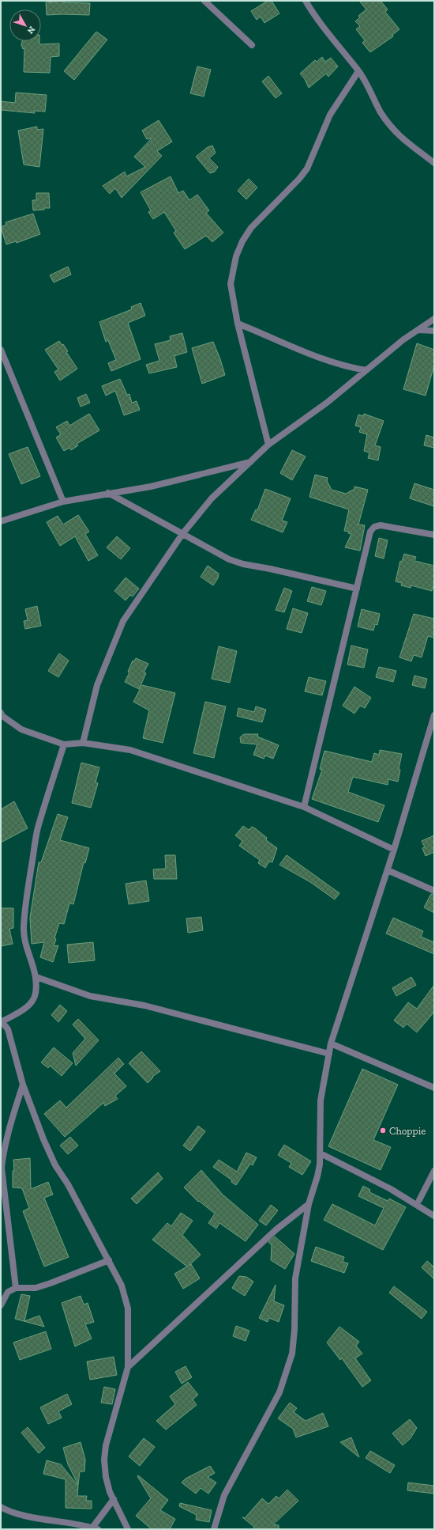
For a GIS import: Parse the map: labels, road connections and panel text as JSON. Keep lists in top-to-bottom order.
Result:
{
  "places": ["Choppie"],
  "north": "bottom right"
}
